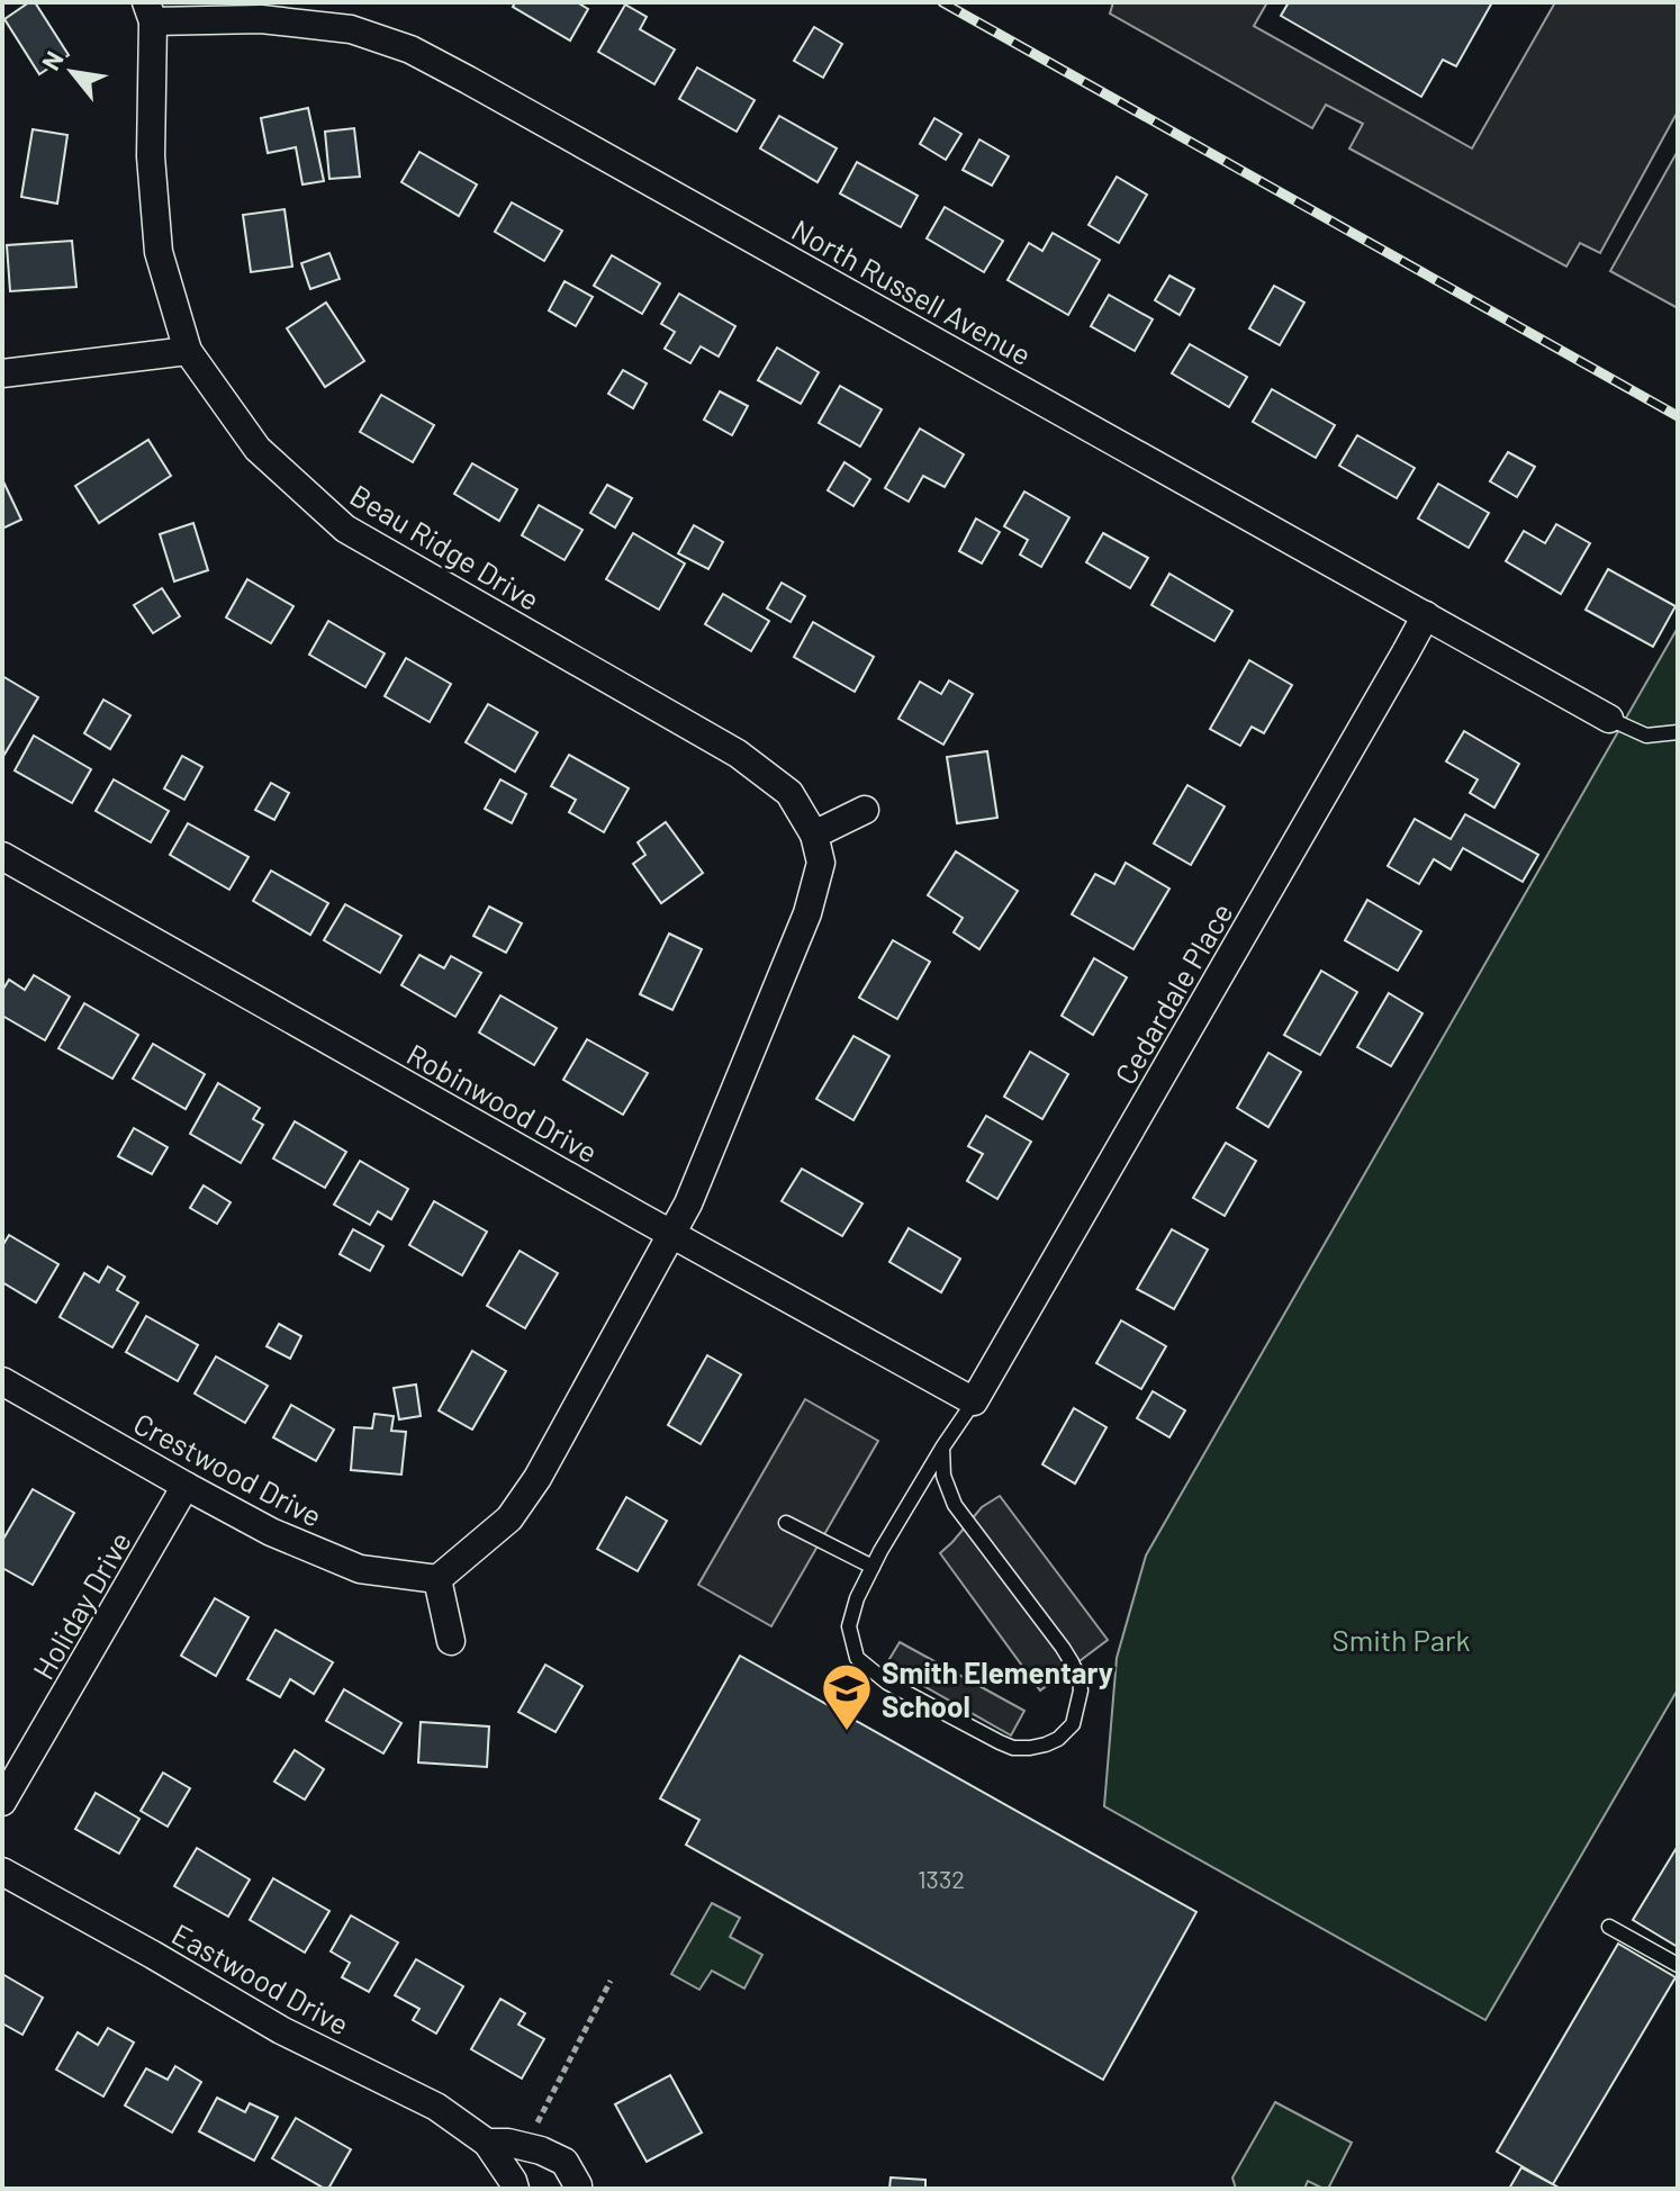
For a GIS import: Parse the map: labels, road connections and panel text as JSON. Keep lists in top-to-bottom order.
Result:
{
  "streets": {
    "street": [
      "North Russell Avenue",
      "Beau Ridge Drive",
      "Cedardale Place",
      "Robinwood Drive",
      "Crestwood Drive",
      "Holiday Drive",
      "Eastwood Drive"
    ]
  },
  "crossings": [
    ["North Russell Avenue", "Beau Ridge Drive"],
    ["North Russell Avenue", "Cedardale Place"],
    ["Beau Ridge Drive", "Robinwood Drive"],
    ["Cedardale Place", "Robinwood Drive"],
    ["Crestwood Drive", "Holiday Drive"]
  ],
  "parks": ["Smith Park"],
  "places": {
    "school or university": ["Smith Elementary School"]
  },
  "house_numbers": ["1332"],
  "north": "top left"
}
